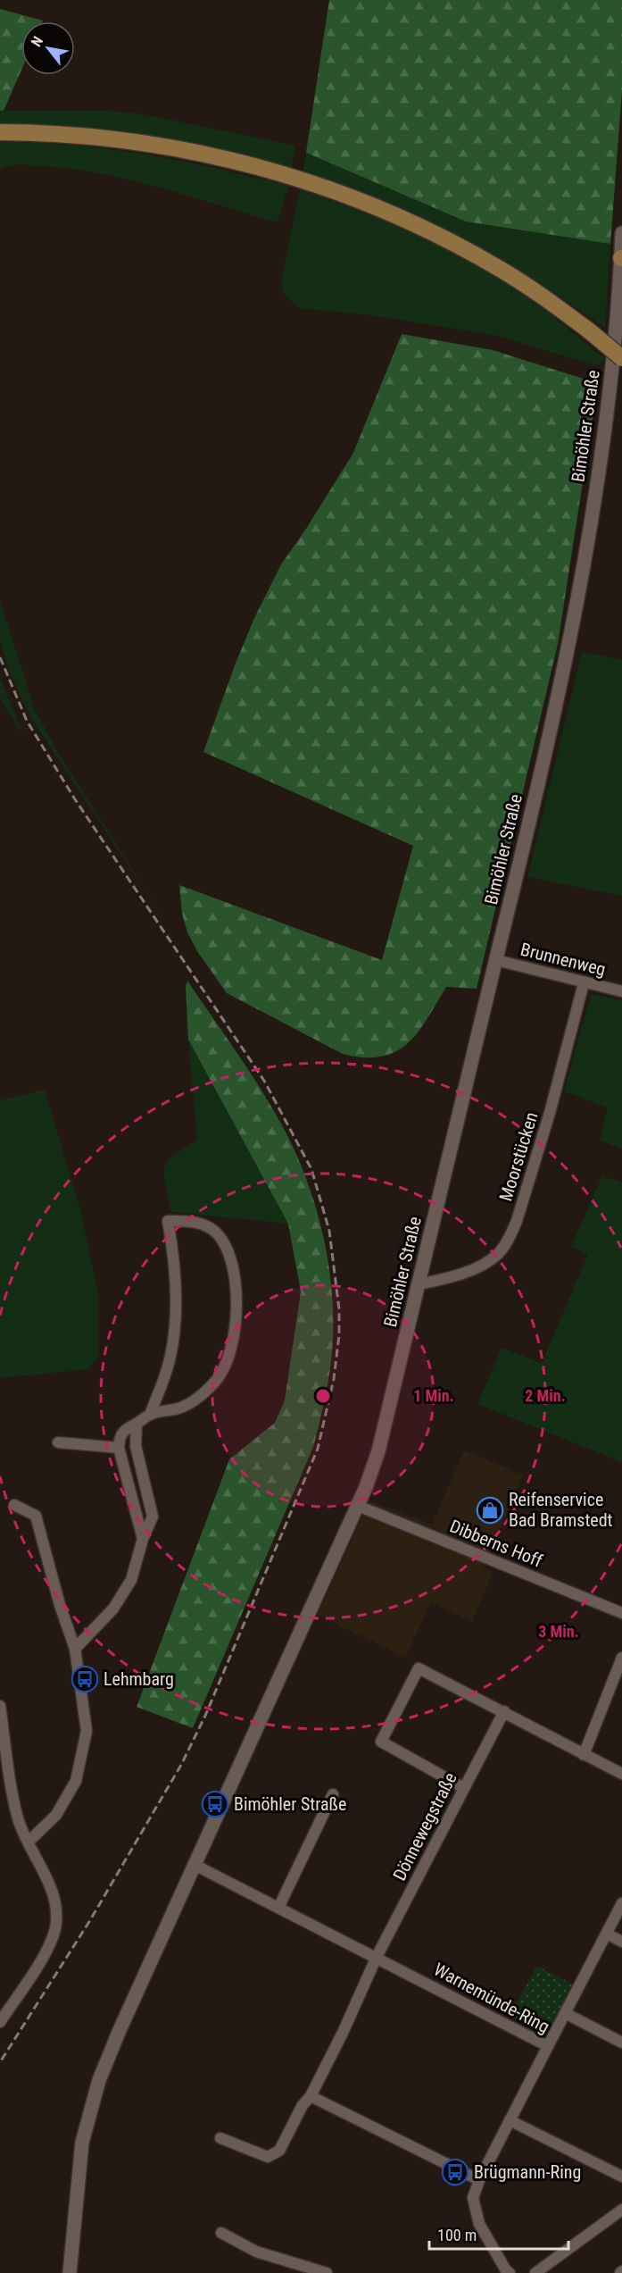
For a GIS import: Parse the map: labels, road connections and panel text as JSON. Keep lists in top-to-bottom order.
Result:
{
  "streets": {
    "street": [
      "Bimöhler Straße",
      "Brunnenweg",
      "Moorstücken",
      "Dibberns Hoff",
      "Dönnewegstraße",
      "Warnemünde-Ring"
    ]
  },
  "crossings": [
    ["Bimöhler Straße", "Brunnenweg"],
    ["Bimöhler Straße", "Moorstücken"],
    ["Bimöhler Straße", "Dibberns Hoff"],
    ["Bimöhler Straße", "Warnemünde-Ring"],
    ["Brunnenweg", "Moorstücken"],
    ["Dönnewegstraße", "Warnemünde-Ring"]
  ],
  "places": {
    "shop": ["Reifenservice Bad Bramstedt"],
    "bus stop": ["Lehmbarg", "Bimöhler Straße", "Brügmann-Ring"]
  },
  "scale_bar": "100 m",
  "north": "top left",
  "rings": ["1 Min.", "2 Min.", "3 Min."]
}
